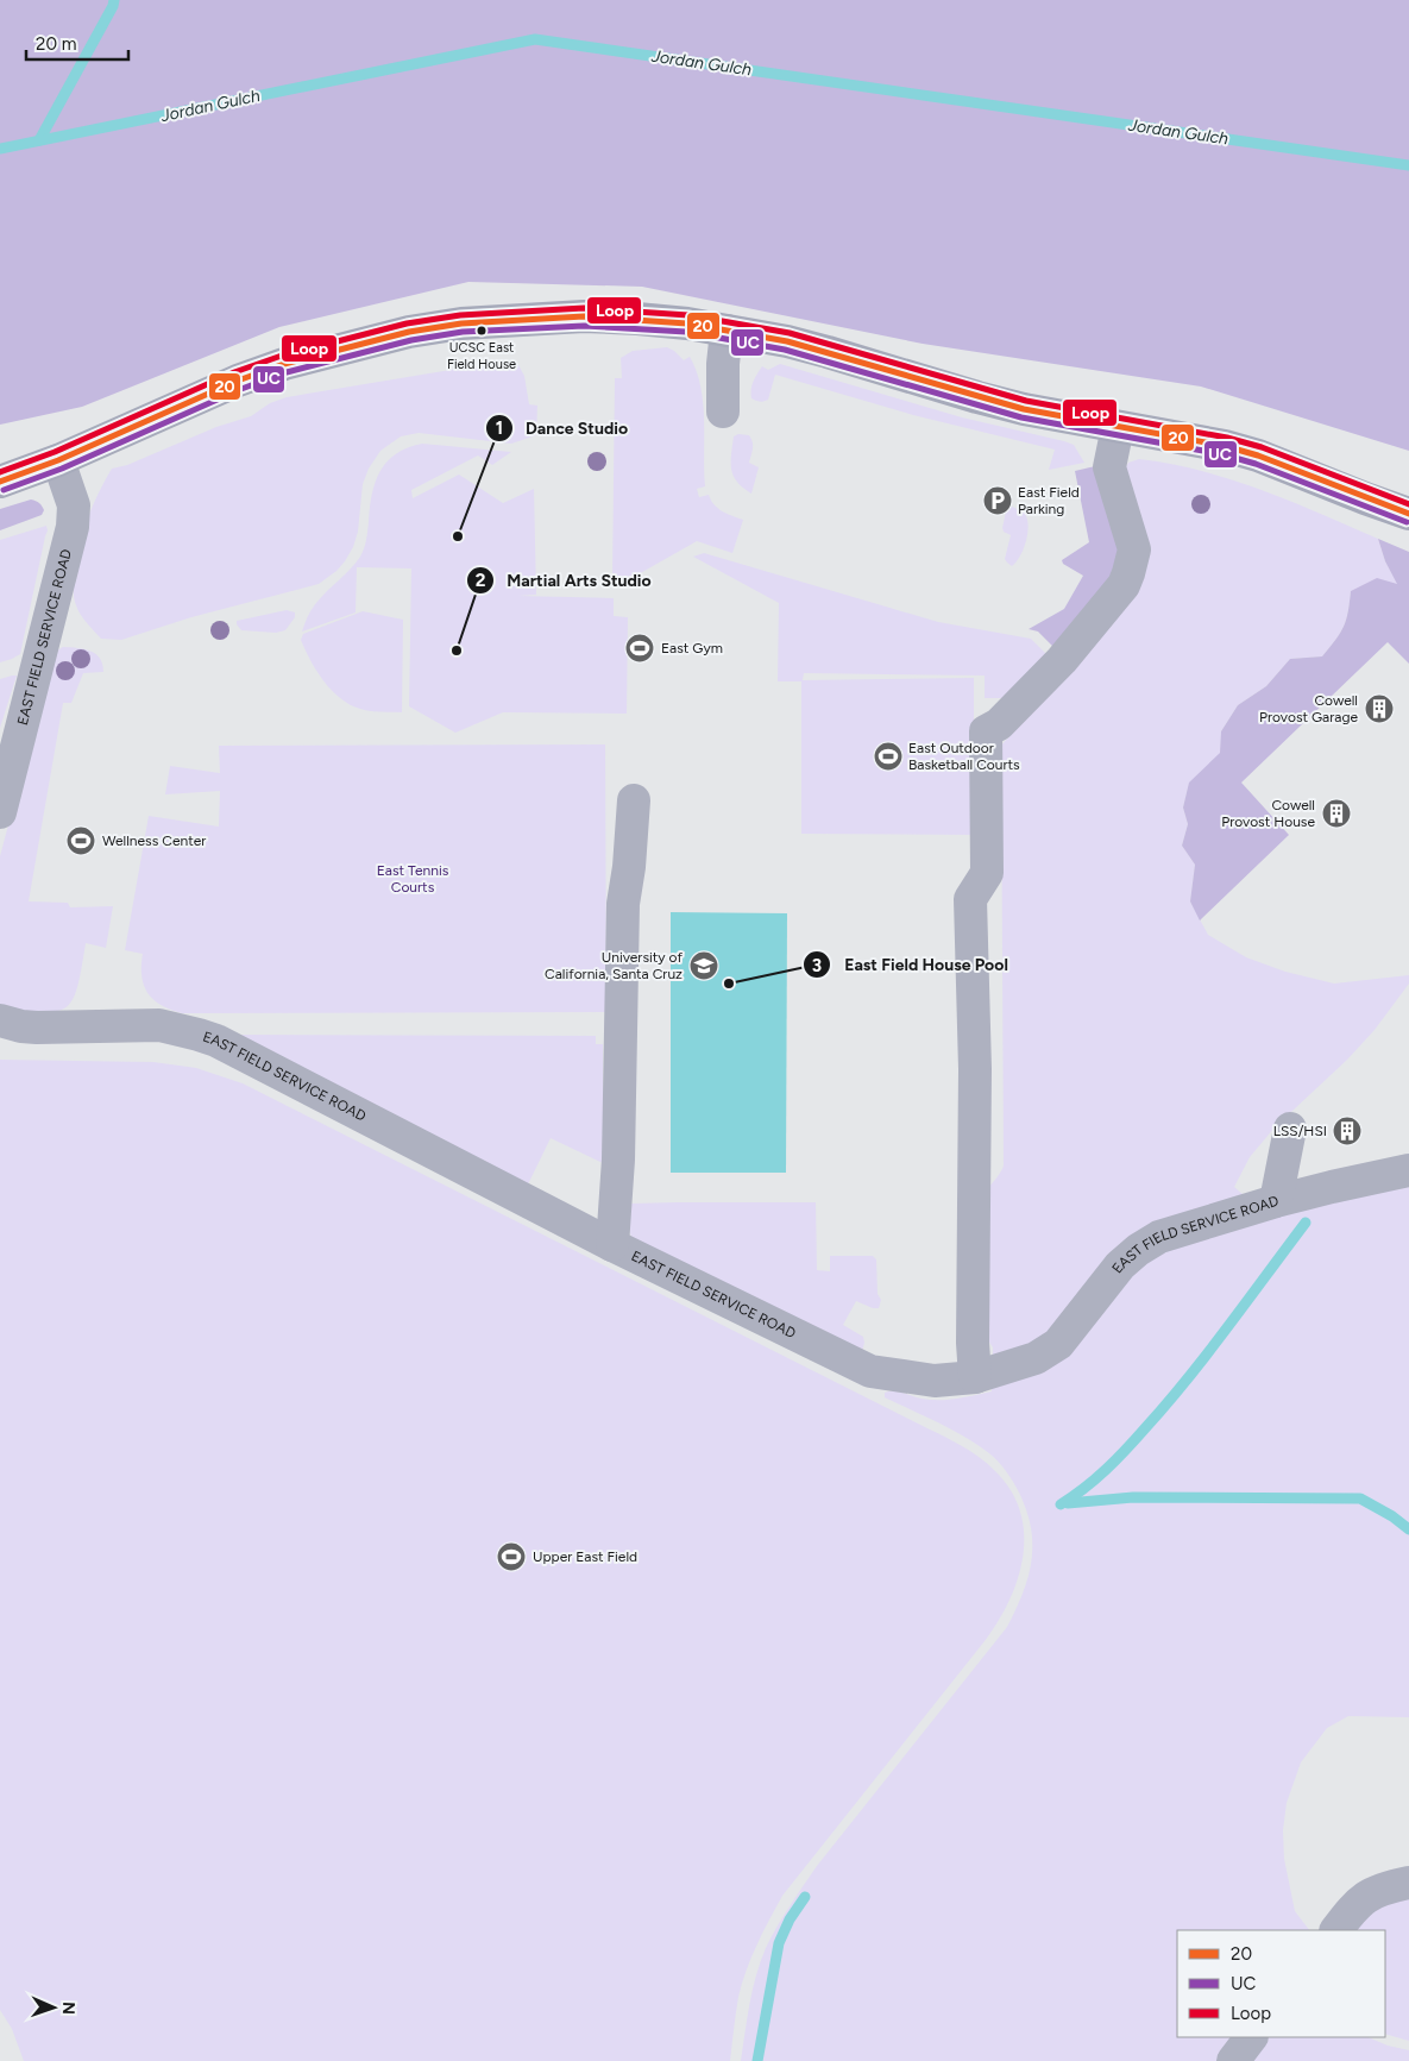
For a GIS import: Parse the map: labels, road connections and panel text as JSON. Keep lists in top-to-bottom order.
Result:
{
  "streets": {
    "street": ["EAST FIELD SERVICE ROAD"]
  },
  "water": ["Jordan Gulch"],
  "parks": ["East Tennis Courts"],
  "places": {
    "other": [
      "UCSC East Field House",
      "Dance Studio",
      "Martial Arts Studio",
      "East Field House Pool"
    ],
    "parking": ["East Field Parking"],
    "sports": [
      "East Gym",
      "East Outdoor Basketball Courts",
      "Wellness Center",
      "Upper East Field"
    ],
    "building": ["Cowell Provost Garage", "Cowell Provost House", "LSS/HSI"],
    "school or university": ["University of California, Santa Cruz"]
  },
  "lines": ["transit line Loop", "transit line 20", "transit line UC"],
  "legend": ["20", "UC", "Loop"],
  "scale_bar": "20 m",
  "north": "right"
}
